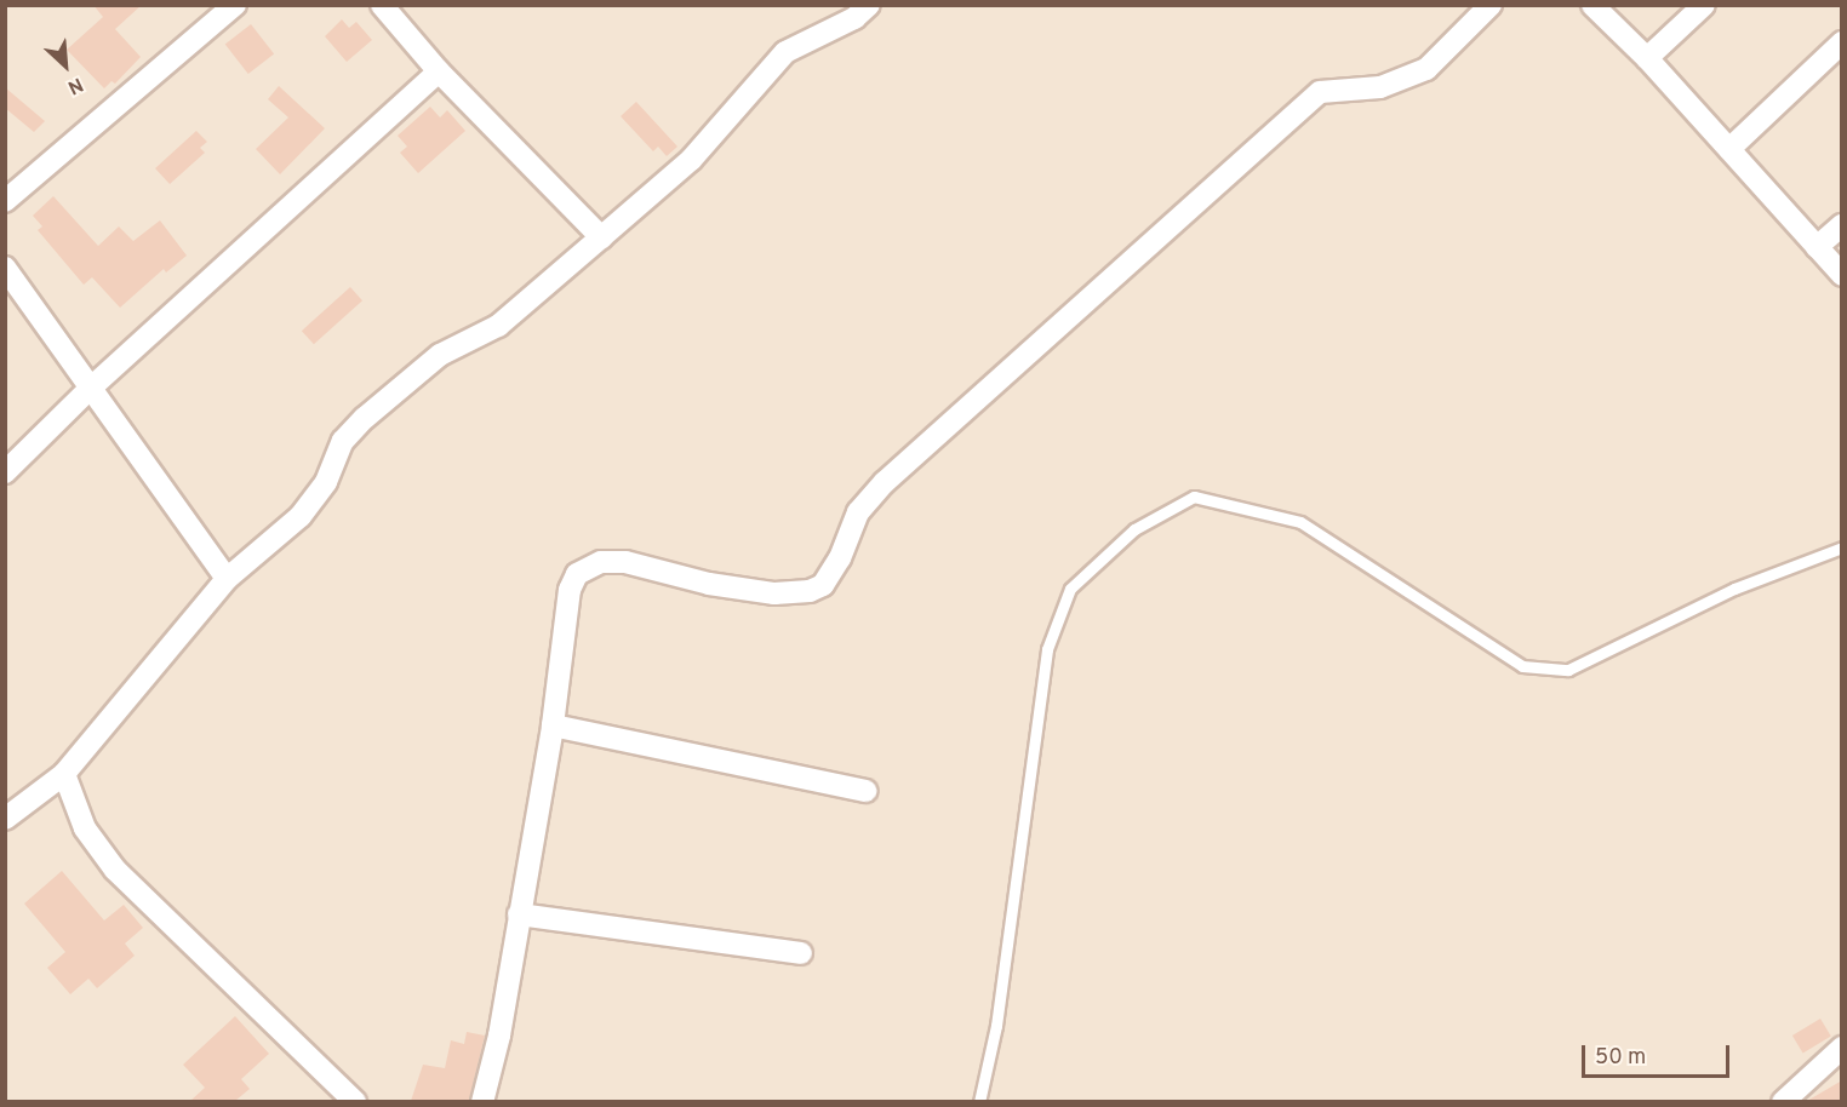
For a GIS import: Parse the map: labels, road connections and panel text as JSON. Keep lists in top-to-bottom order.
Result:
{
  "scale_bar": "50 m",
  "north": "bottom right"
}
